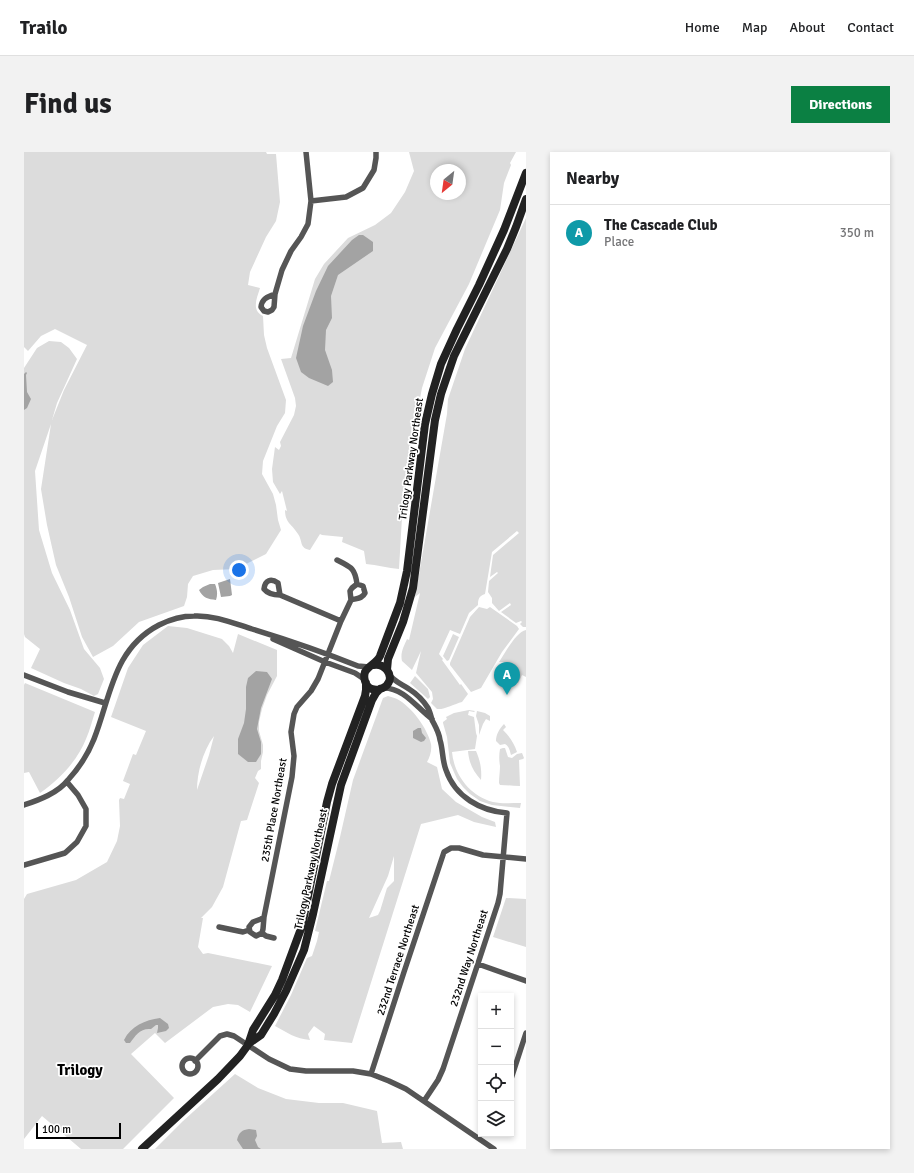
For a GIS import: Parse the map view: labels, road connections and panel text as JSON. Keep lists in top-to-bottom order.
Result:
{
  "streets": {
    "street": [
      "Trilogy Parkway Northeast",
      "235th Place Northeast",
      "232nd Way Northeast",
      "232nd Terrace Northeast"
    ]
  },
  "crossings": [
    ["232nd Way Northeast", "232nd Terrace Northeast"]
  ],
  "districts": ["Trilogy"],
  "scale_bar": "100 m",
  "north": "bottom left",
  "page": {
    "header": "Trailo",
    "nav": [
      "Home",
      "Map",
      "About",
      "Contact"
    ],
    "buttons": "Directions",
    "title": "Find us",
    "heading": "Nearby",
    "list": [
      {
        "mark": "A",
        "name": "The Cascade Club",
        "note": "Place",
        "value": "350 m"
      }
    ],
    "pins": "A",
    "map_buttons": ["+", "−"],
    "scale": "100 m"
  }
}
